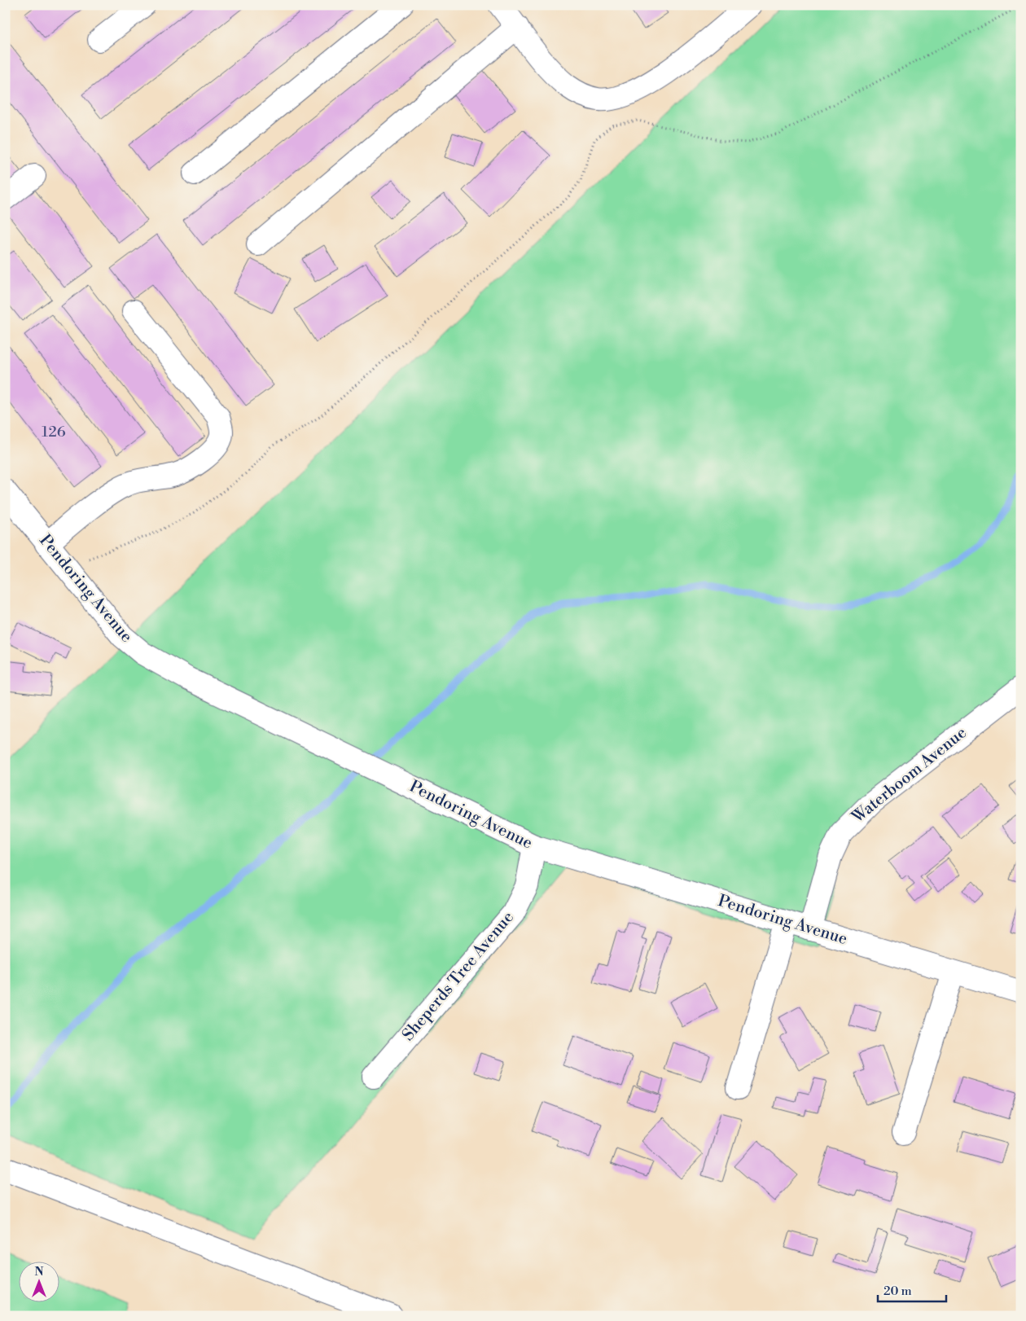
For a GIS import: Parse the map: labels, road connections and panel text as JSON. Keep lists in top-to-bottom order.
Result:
{
  "streets": {
    "main road": ["Pendoring Avenue", "Waterboom Avenue", "Sheperds Tree Avenue"]
  },
  "crossings": [
    ["Pendoring Avenue", "Waterboom Avenue"],
    ["Pendoring Avenue", "Sheperds Tree Avenue"]
  ],
  "house_numbers": ["126"],
  "scale_bar": "20 m",
  "north": "top"
}
